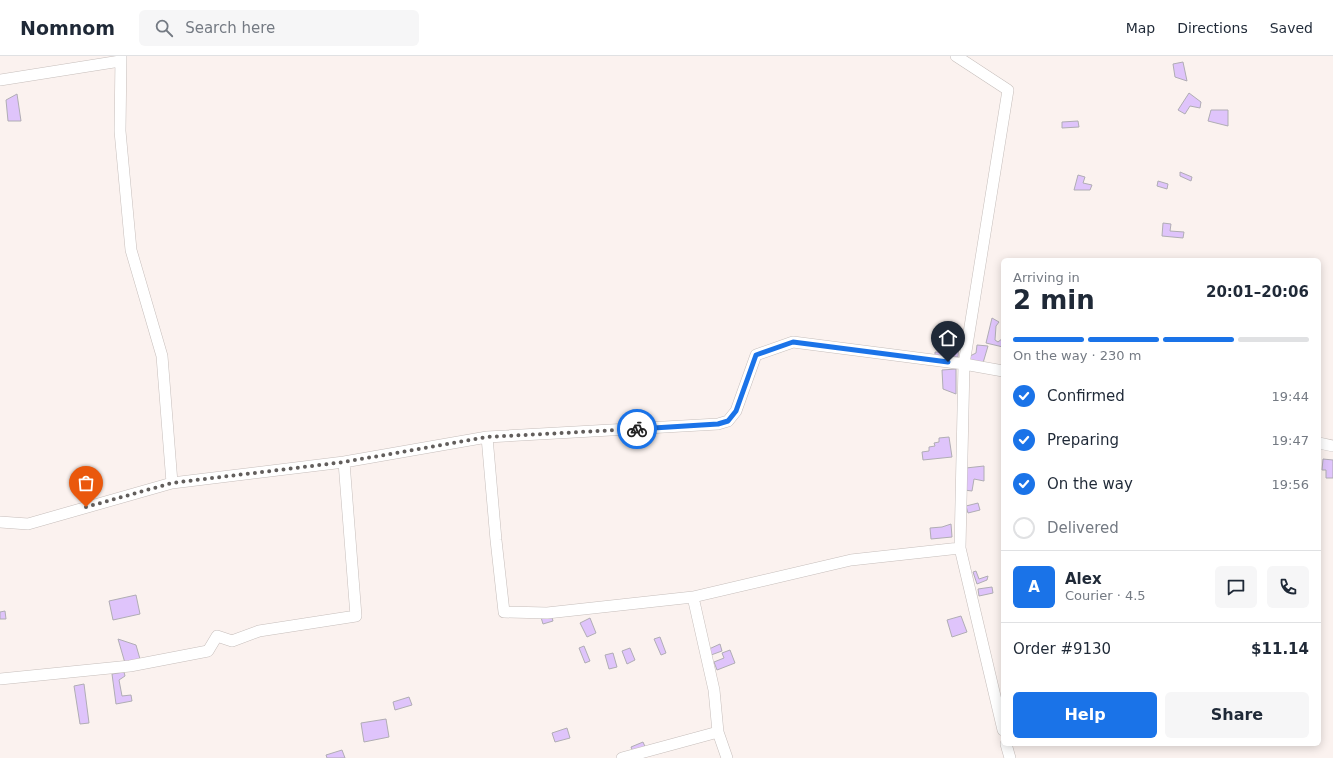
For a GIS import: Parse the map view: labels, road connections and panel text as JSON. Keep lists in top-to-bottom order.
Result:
{
  "page": {
    "header": "Nomnom",
    "search": "Search here",
    "nav": ["Map", "Directions", "Saved"],
    "heading": ["2 min", "Arriving in", "20:01–20:06"],
    "panel": [
      "Alex",
      "Courier · 4.5",
      "Order #9130",
      "$11.14"
    ],
    "bar": "On the way · 230 m",
    "list": [
      ["Confirmed", "19:44"],
      ["Preparing", "19:47"],
      ["On the way", "19:56"],
      "Delivered"
    ],
    "round": "A",
    "buttons": ["Help", "Share"]
  }
}
